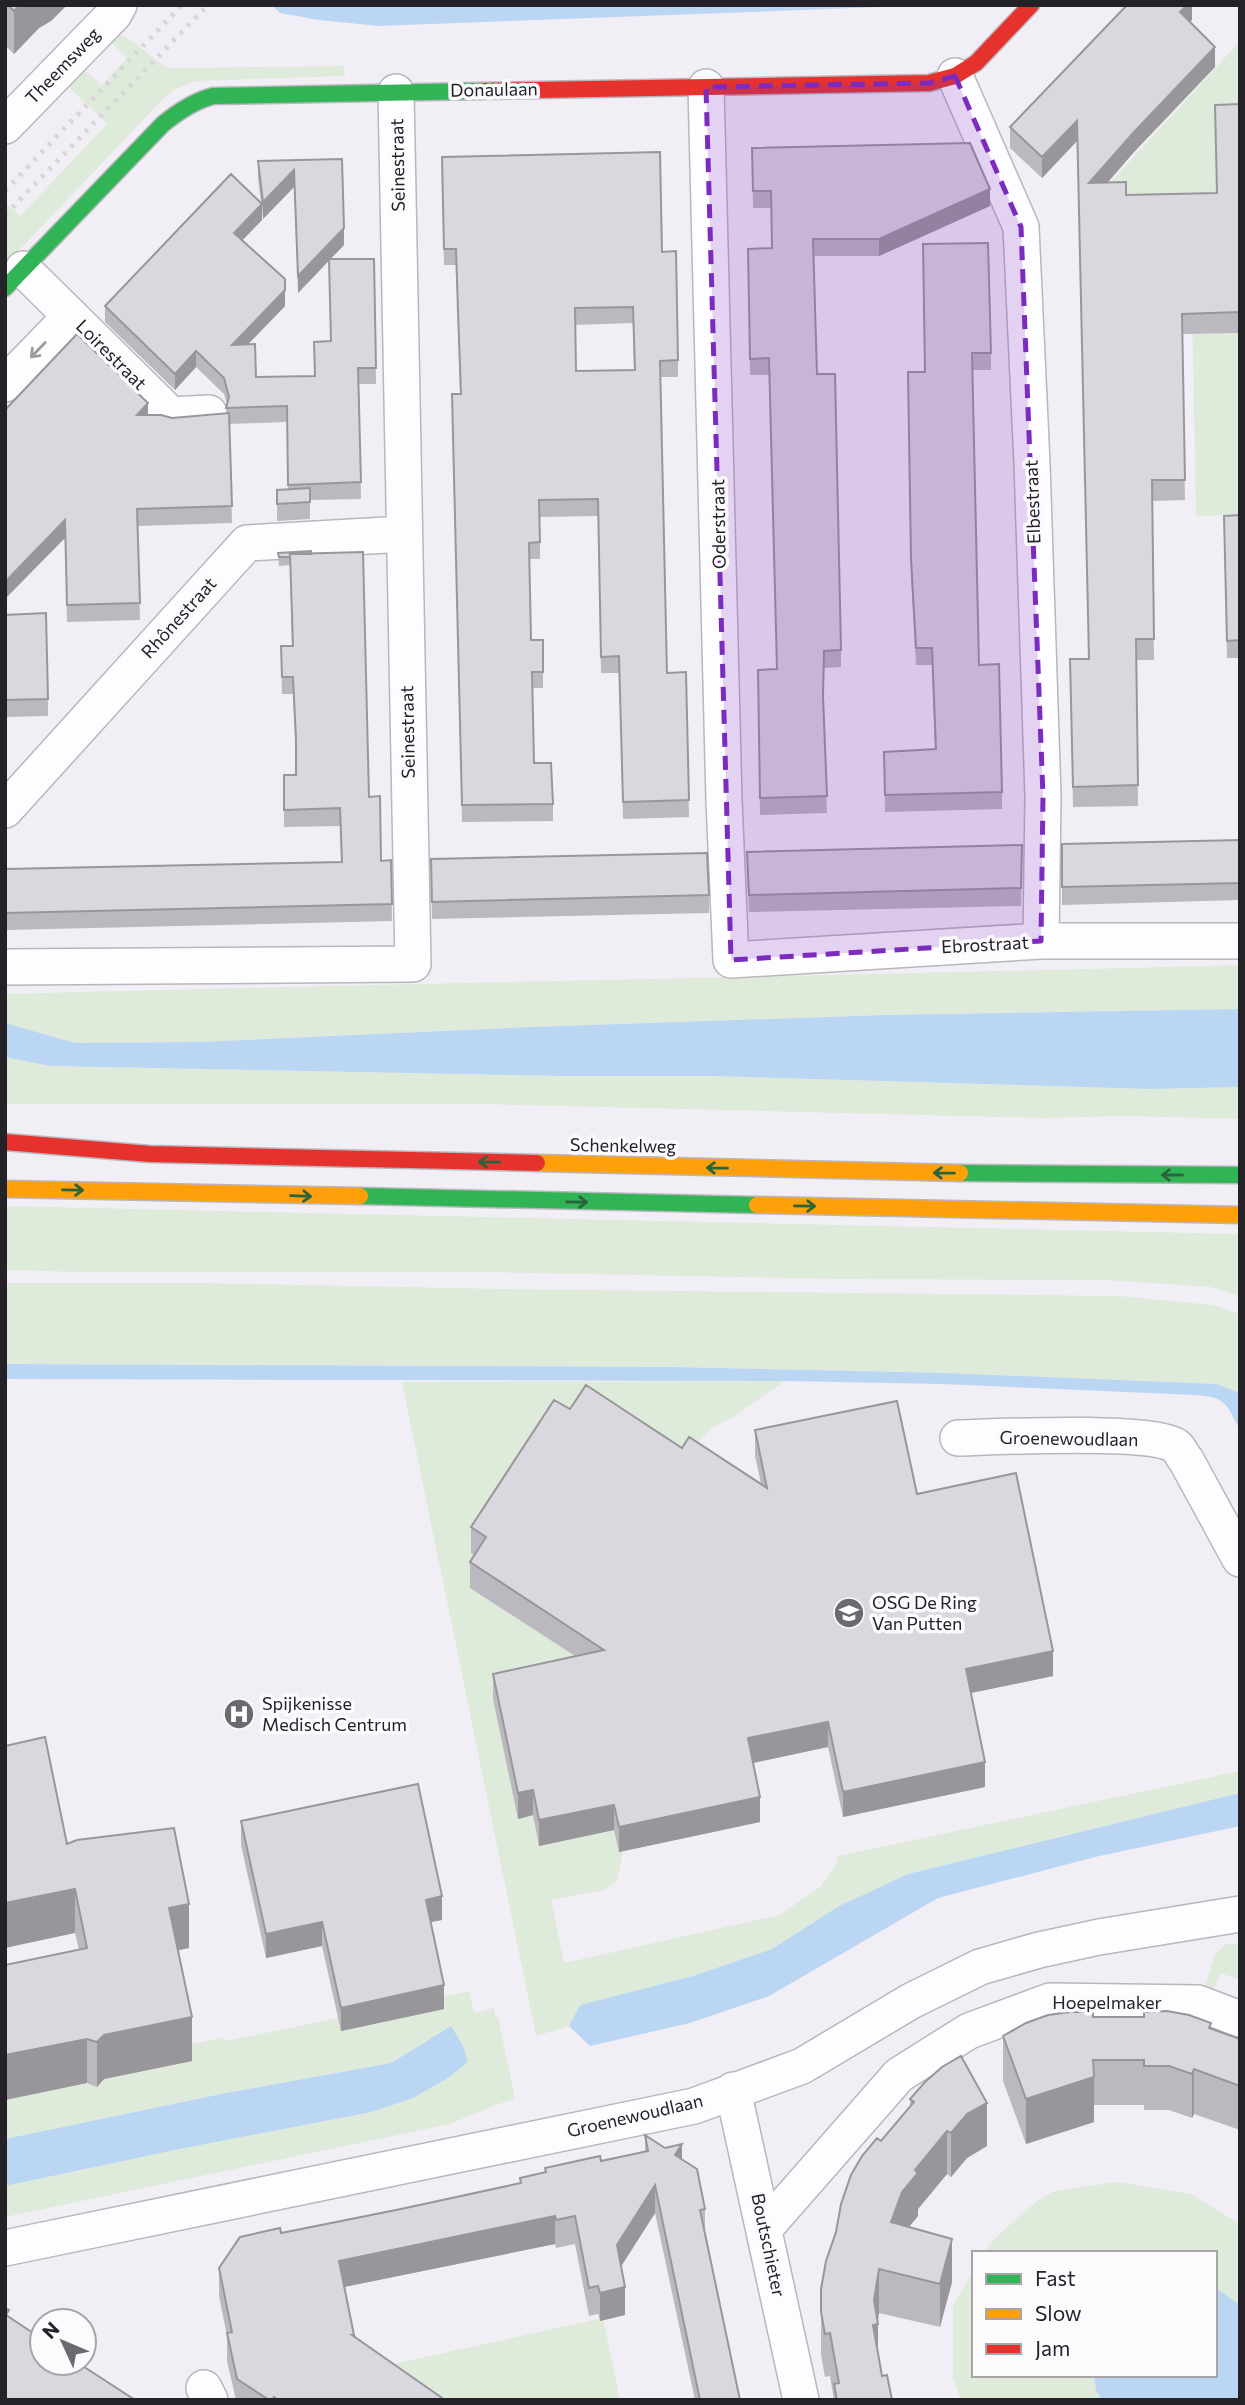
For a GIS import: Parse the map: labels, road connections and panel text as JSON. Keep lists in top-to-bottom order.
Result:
{
  "streets": {
    "main road": ["Donaulaan", "Schenkelweg"],
    "street": [
      "Theemsweg",
      "Seinestraat",
      "Loirestraat",
      "Elbestraat",
      "Oderstraat",
      "Rhônestraat",
      "Ebrostraat",
      "Groenewoudlaan",
      "Hoepelmaker",
      "Boutschieter"
    ]
  },
  "crossings": [
    ["Donaulaan", "Seinestraat"],
    ["Donaulaan", "Loirestraat"],
    ["Donaulaan", "Elbestraat"],
    ["Donaulaan", "Oderstraat"],
    ["Seinestraat", "Rhônestraat"],
    ["Elbestraat", "Ebrostraat"],
    ["Oderstraat", "Ebrostraat"],
    ["Groenewoudlaan", "Boutschieter"],
    ["Hoepelmaker", "Boutschieter"]
  ],
  "places": {
    "school or university": ["OSG De Ring Van Putten"],
    "hospital": ["Spijkenisse Medisch Centrum"]
  },
  "legend": ["Fast", "Slow", "Jam"],
  "north": "top left"
}
